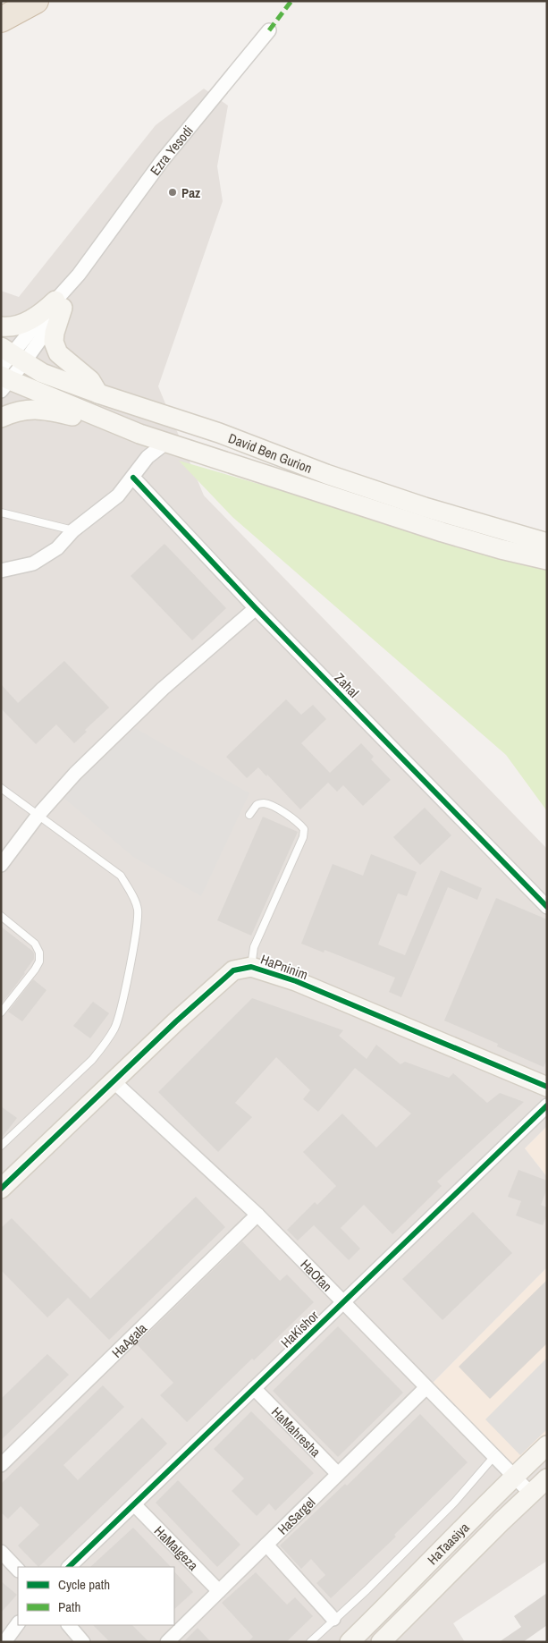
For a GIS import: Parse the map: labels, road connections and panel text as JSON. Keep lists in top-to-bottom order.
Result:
{
  "streets": {
    "main road": ["David Ben Gurion", "HaPninim", "HaTaasiya"],
    "street": [
      "Ezra Yesodi",
      "Zahal",
      "HaOfan",
      "HaKishor",
      "HaAgala",
      "HaMahresha",
      "HaSargel",
      "HaMalgeza"
    ]
  },
  "crossings": [
    ["Ezra Yesodi", "David Ben Gurion"],
    ["HaPninim", "HaOfan"],
    ["HaOfan", "HaKishor"],
    ["HaOfan", "HaAgala"],
    ["HaOfan", "HaSargel"],
    ["HaOfan", "HaTaasiya"],
    ["HaKishor", "HaMahresha"],
    ["HaKishor", "HaMalgeza"],
    ["HaMahresha", "HaSargel"],
    ["HaSargel", "HaMalgeza"]
  ],
  "places": ["Paz"],
  "legend": ["Cycle path", "Path"]
}
